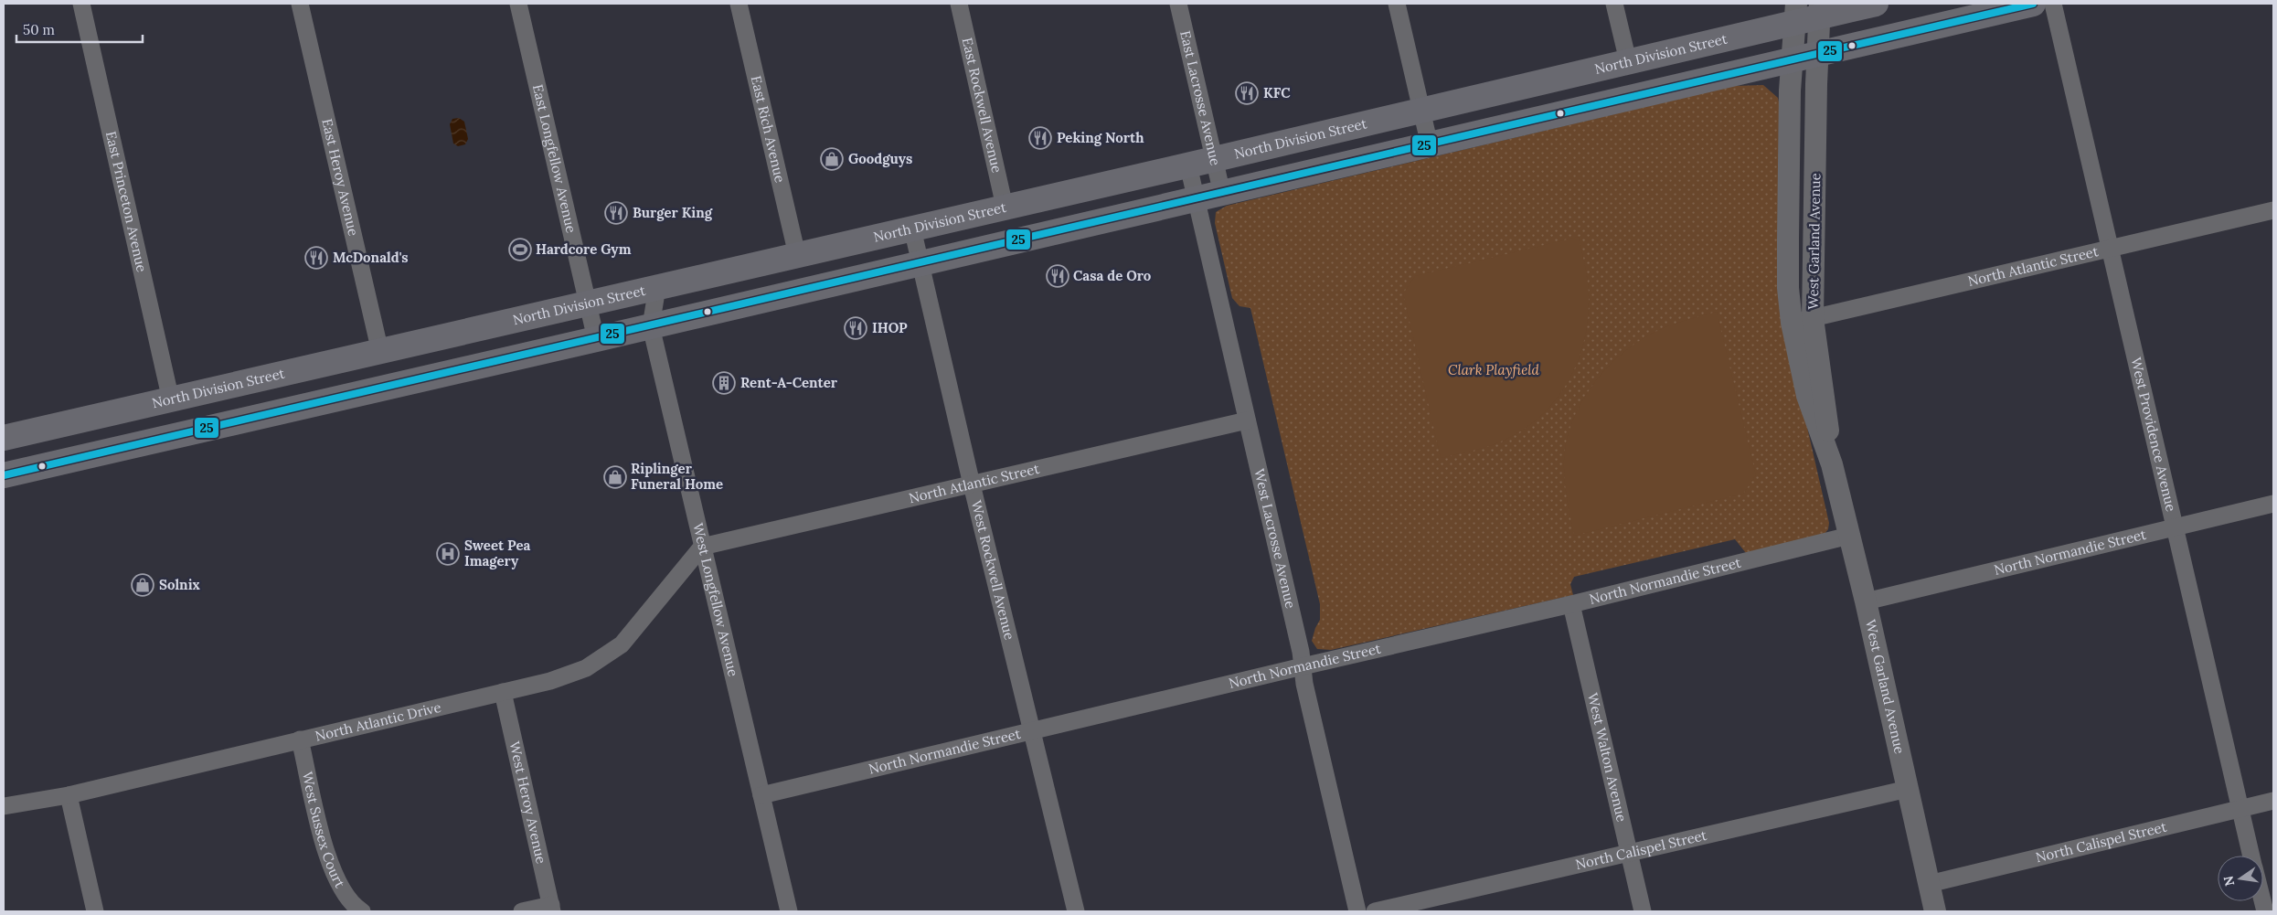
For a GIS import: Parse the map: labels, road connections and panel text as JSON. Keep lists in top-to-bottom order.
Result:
{
  "streets": {
    "main road": ["North Division Street"],
    "street": [
      "East Lacrosse Avenue",
      "East Rockwell Avenue",
      "East Rich Avenue",
      "East Longfellow Avenue",
      "East Heroy Avenue",
      "East Princeton Avenue",
      "West Garland Avenue",
      "North Atlantic Street",
      "West Providence Avenue",
      "West Lacrosse Avenue",
      "North Normandie Street",
      "West Rockwell Avenue",
      "West Longfellow Avenue",
      "North Atlantic Drive",
      "West Walton Avenue",
      "West Heroy Avenue",
      "West Sussex Court",
      "North Calispel Street"
    ]
  },
  "crossings": [
    ["North Division Street", "East Lacrosse Avenue"],
    ["North Division Street", "East Rockwell Avenue"],
    ["North Division Street", "East Rich Avenue"],
    ["North Division Street", "East Longfellow Avenue"],
    ["North Division Street", "East Heroy Avenue"],
    ["North Division Street", "East Princeton Avenue"],
    ["North Division Street", "West Garland Avenue"],
    ["North Division Street", "West Lacrosse Avenue"],
    ["North Division Street", "West Rockwell Avenue"],
    ["North Division Street", "West Longfellow Avenue"],
    ["West Garland Avenue", "North Atlantic Street"],
    ["West Garland Avenue", "North Normandie Street"],
    ["West Garland Avenue", "North Calispel Street"],
    ["North Atlantic Street", "West Providence Avenue"],
    ["North Atlantic Street", "West Lacrosse Avenue"],
    ["North Atlantic Street", "West Rockwell Avenue"],
    ["North Atlantic Street", "West Longfellow Avenue"],
    ["North Atlantic Street", "North Atlantic Drive"],
    ["West Providence Avenue", "North Normandie Street"],
    ["West Providence Avenue", "North Calispel Street"],
    ["West Lacrosse Avenue", "North Normandie Street"],
    ["North Normandie Street", "West Rockwell Avenue"],
    ["North Normandie Street", "West Longfellow Avenue"],
    ["North Normandie Street", "West Walton Avenue"],
    ["West Longfellow Avenue", "North Atlantic Drive"],
    ["North Atlantic Drive", "West Heroy Avenue"],
    ["North Atlantic Drive", "West Sussex Court"],
    ["West Walton Avenue", "North Calispel Street"]
  ],
  "parks": ["Clark Playfield"],
  "places": {
    "restaurant": [
      "KFC",
      "Peking North",
      "Burger King",
      "McDonald's",
      "Casa de Oro",
      "IHOP"
    ],
    "shop": ["Goodguys", "Riplinger Funeral Home", "Solnix"],
    "sports": ["Hardcore Gym"],
    "building": ["Rent-A-Center"],
    "hospital": ["Sweet Pea Imagery"]
  },
  "lines": ["transit line 25"],
  "scale_bar": "50 m",
  "north": "left"
}
